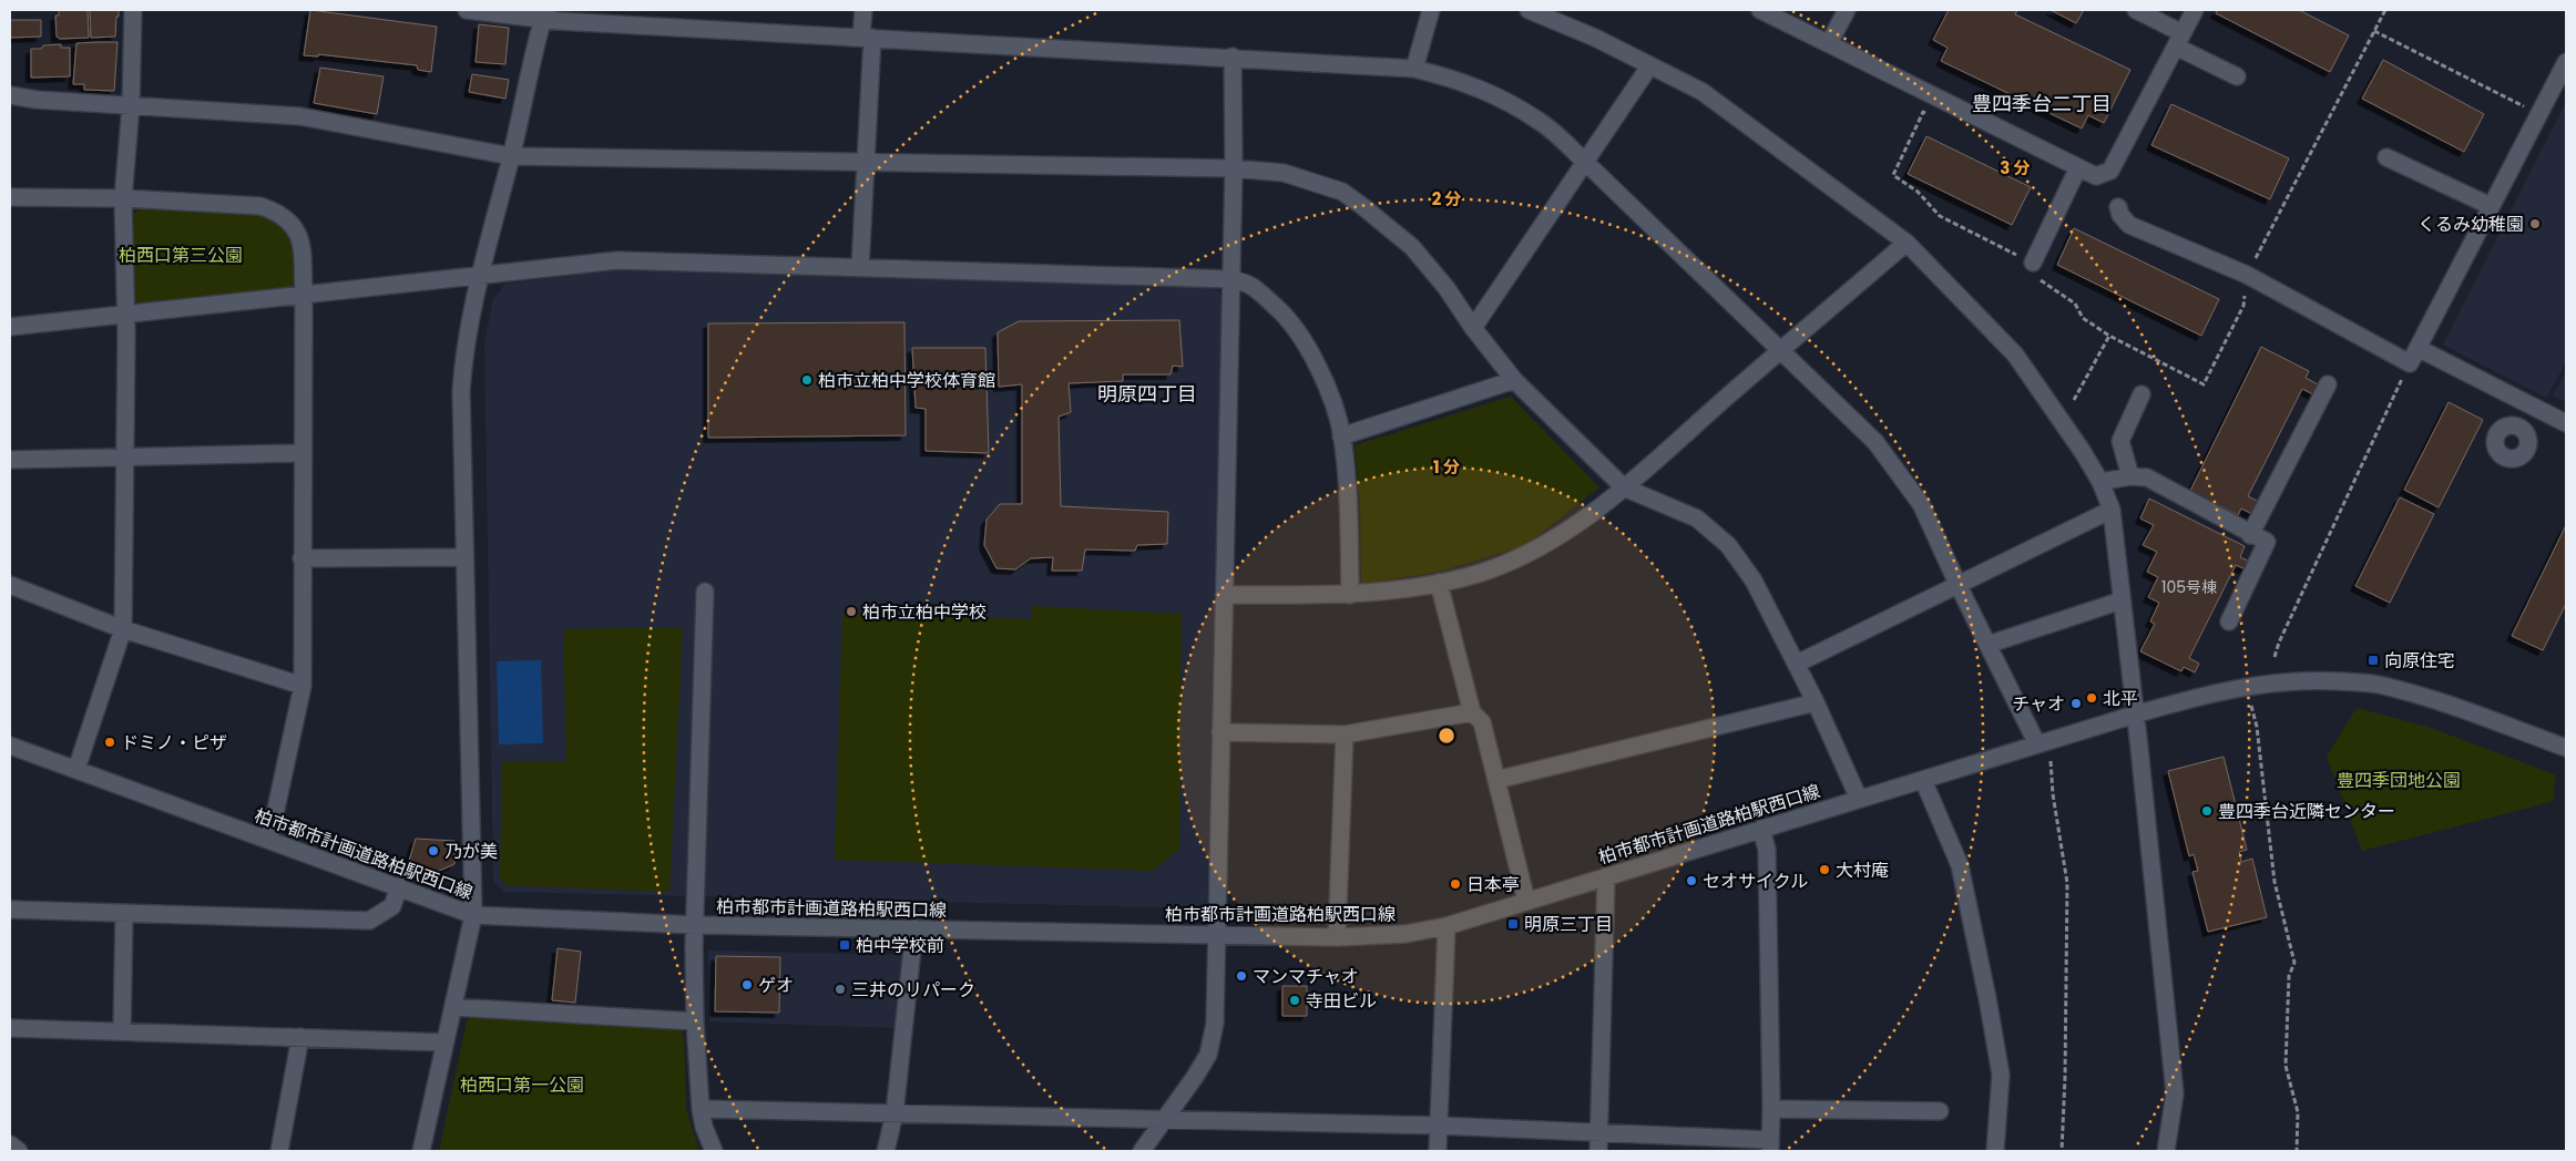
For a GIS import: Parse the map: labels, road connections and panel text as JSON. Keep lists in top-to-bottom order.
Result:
{
  "streets": {
    "street": ["柏市都市計画道路柏駅西口線"]
  },
  "districts": ["豊四季台二丁目", "明原四丁目"],
  "parks": ["柏西口第三公園", "豊四季団地公園", "柏西口第一公園"],
  "places": {
    "other": [
      "くるみ幼稚園",
      "柏市立柏中学校体育館",
      "柏市立柏中学校",
      "北平",
      "チャオ",
      "ドミノ・ピザ",
      "豊四季台近隣センター",
      "乃が美",
      "大村庵",
      "セオサイクル",
      "日本亭",
      "マンマチャオ",
      "ゲオ",
      "三井のリパーク",
      "寺田ビル"
    ],
    "transit": ["向原住宅", "明原三丁目", "柏中学校前"]
  },
  "house_numbers": ["105号棟"],
  "rings": ["3 分", "2 分", "1 分"]
}
